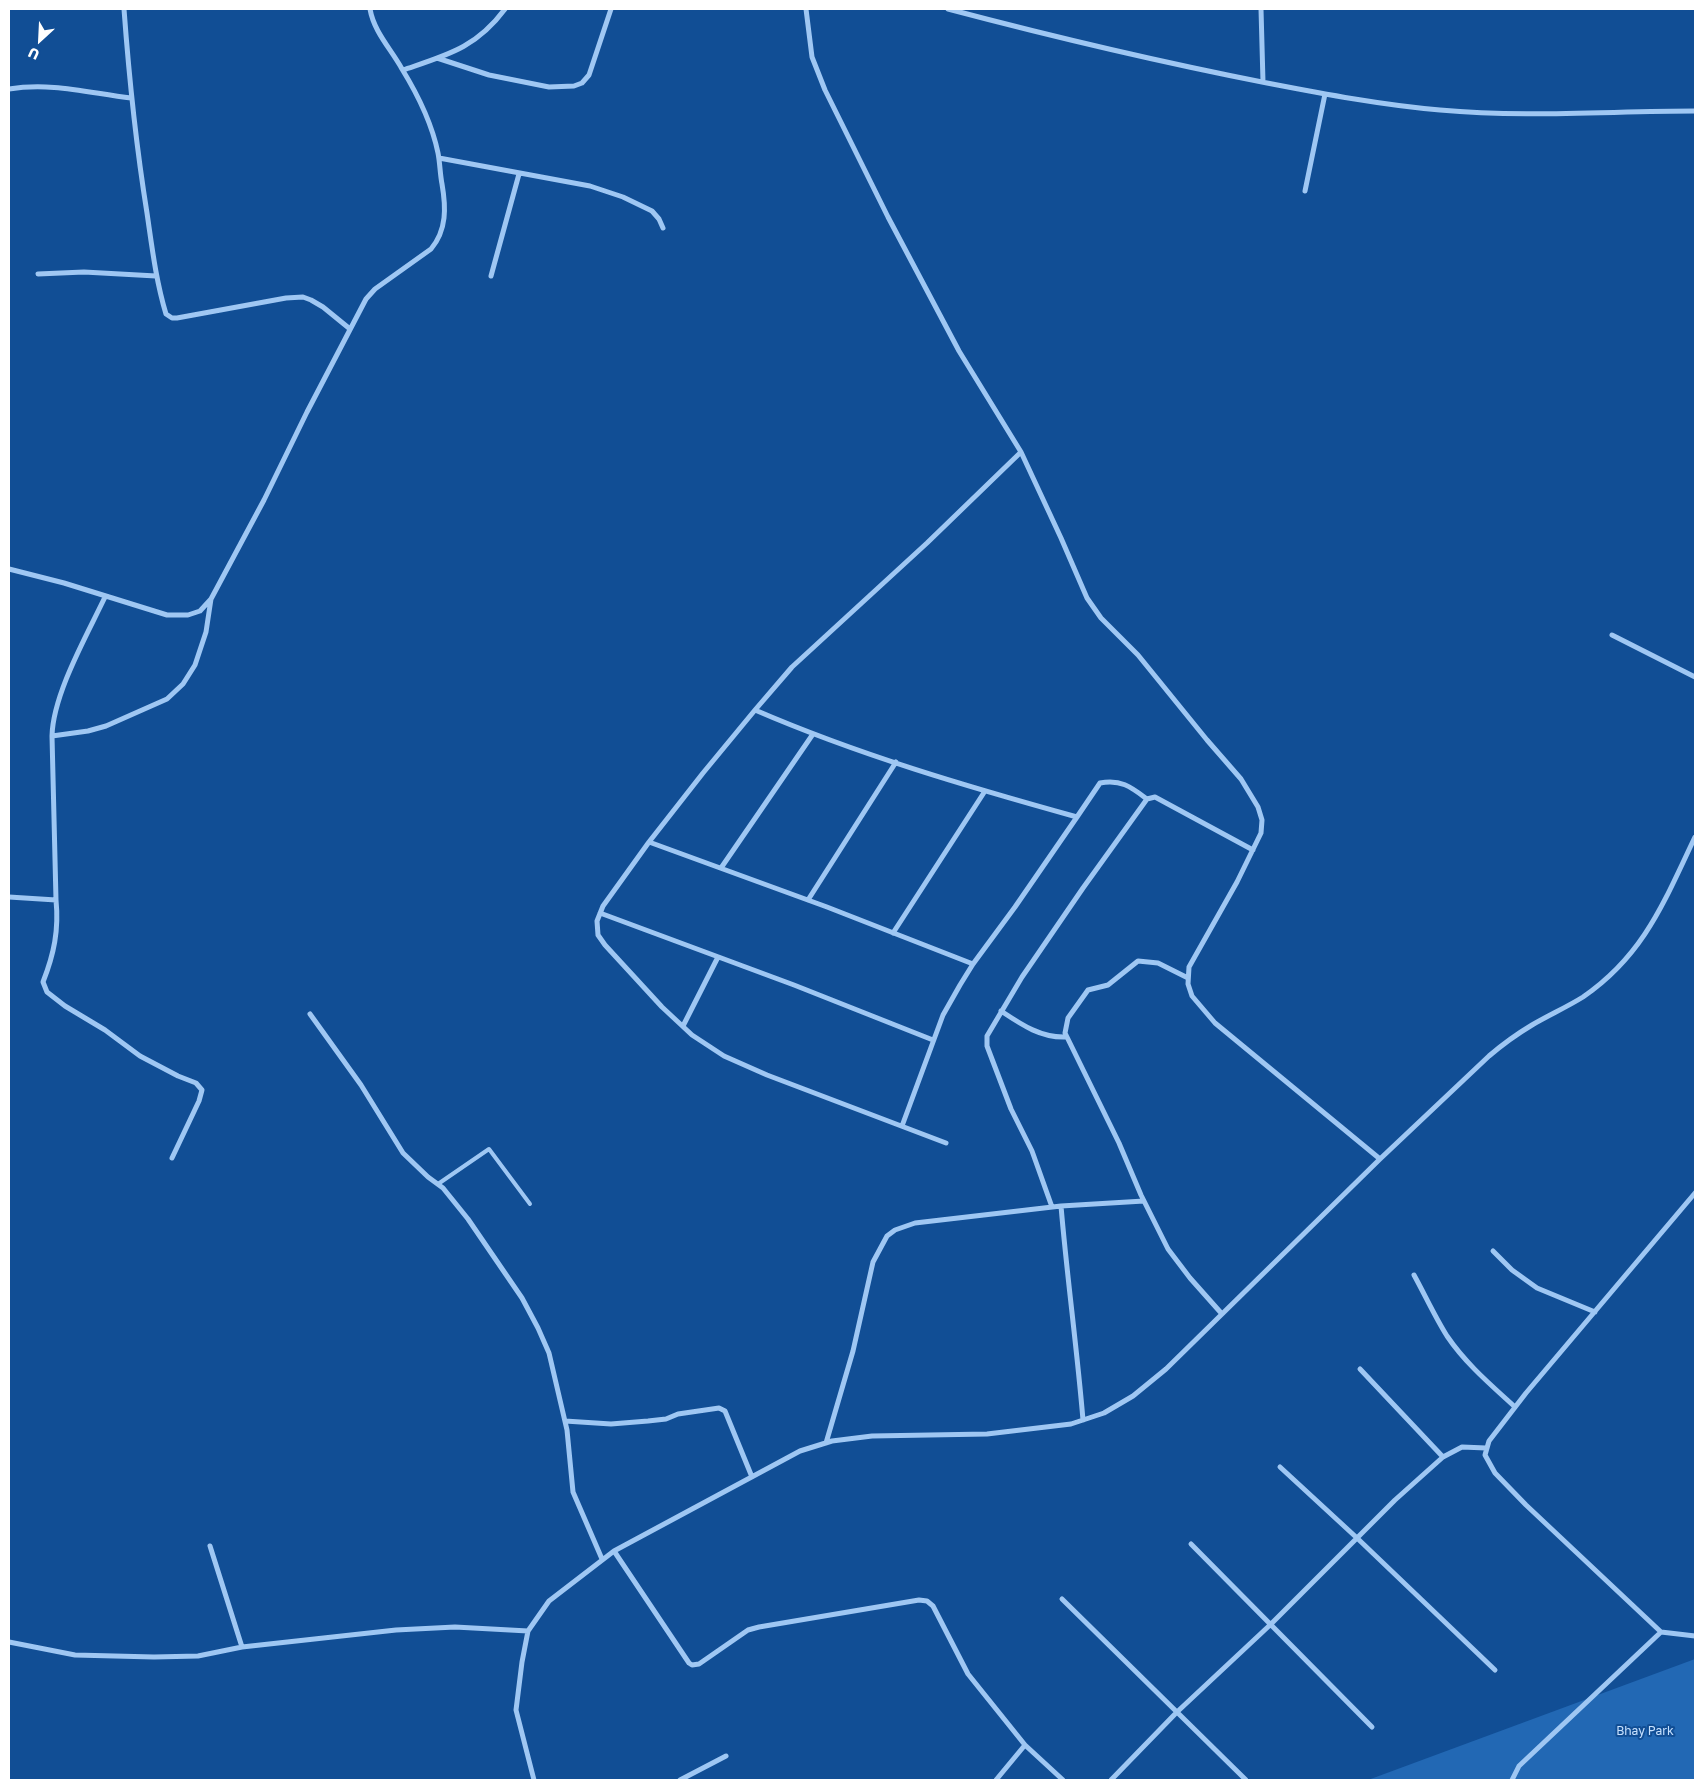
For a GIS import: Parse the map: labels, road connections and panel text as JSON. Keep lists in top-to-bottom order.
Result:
{
  "parks": ["Bhay Park"],
  "north": "bottom left"
}
